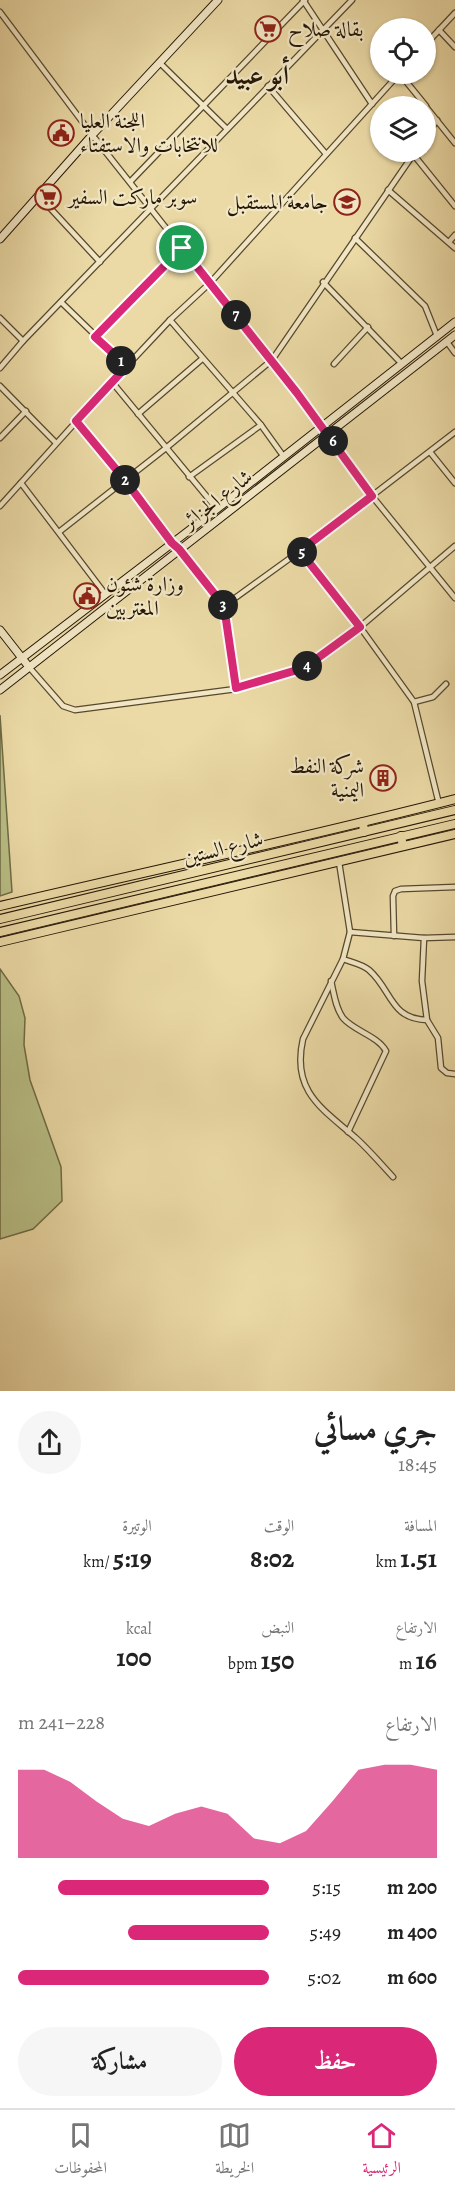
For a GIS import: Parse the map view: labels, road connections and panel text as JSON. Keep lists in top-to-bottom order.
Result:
{
  "streets": {
    "highway": ["شارع الستين"],
    "main road": ["شارع الجزائر"]
  },
  "districts": ["أبو عبيد"],
  "places": {
    "supermarket": ["بقالة صلاح", "سوبر ماركت السفير"],
    "public building": ["اللجنة العليا للانتخابات والاستفتاء", "وزارة شئون المغتربين"],
    "school or university": ["جامعة المستقبل"],
    "building": ["شركة النفط اليمنية"]
  },
  "page": {
    "pins": [
      "7",
      "1",
      "6",
      "2",
      "5",
      "3",
      "4"
    ],
    "heading": ["جري مسائي", "18:45"],
    "stats": [
      ["المسافة", "1.51 km"],
      ["الوقت", "8:02"],
      ["الوتيرة", "5:19 /km"],
      ["الارتفاع", "16 m"],
      ["النبض", "150 bpm"],
      ["kcal", "100"]
    ],
    "chart": ["الارتفاع", "228–241 m"],
    "list": [
      {
        "name": "200 m",
        "note": "5:15"
      },
      {
        "name": "400 m",
        "note": "5:49"
      },
      {
        "name": "600 m",
        "note": "5:02"
      }
    ],
    "buttons": ["حفظ", "مشاركة"],
    "tabs": ["الرئيسية", "الخريطة", "المحفوظات"]
  }
}
